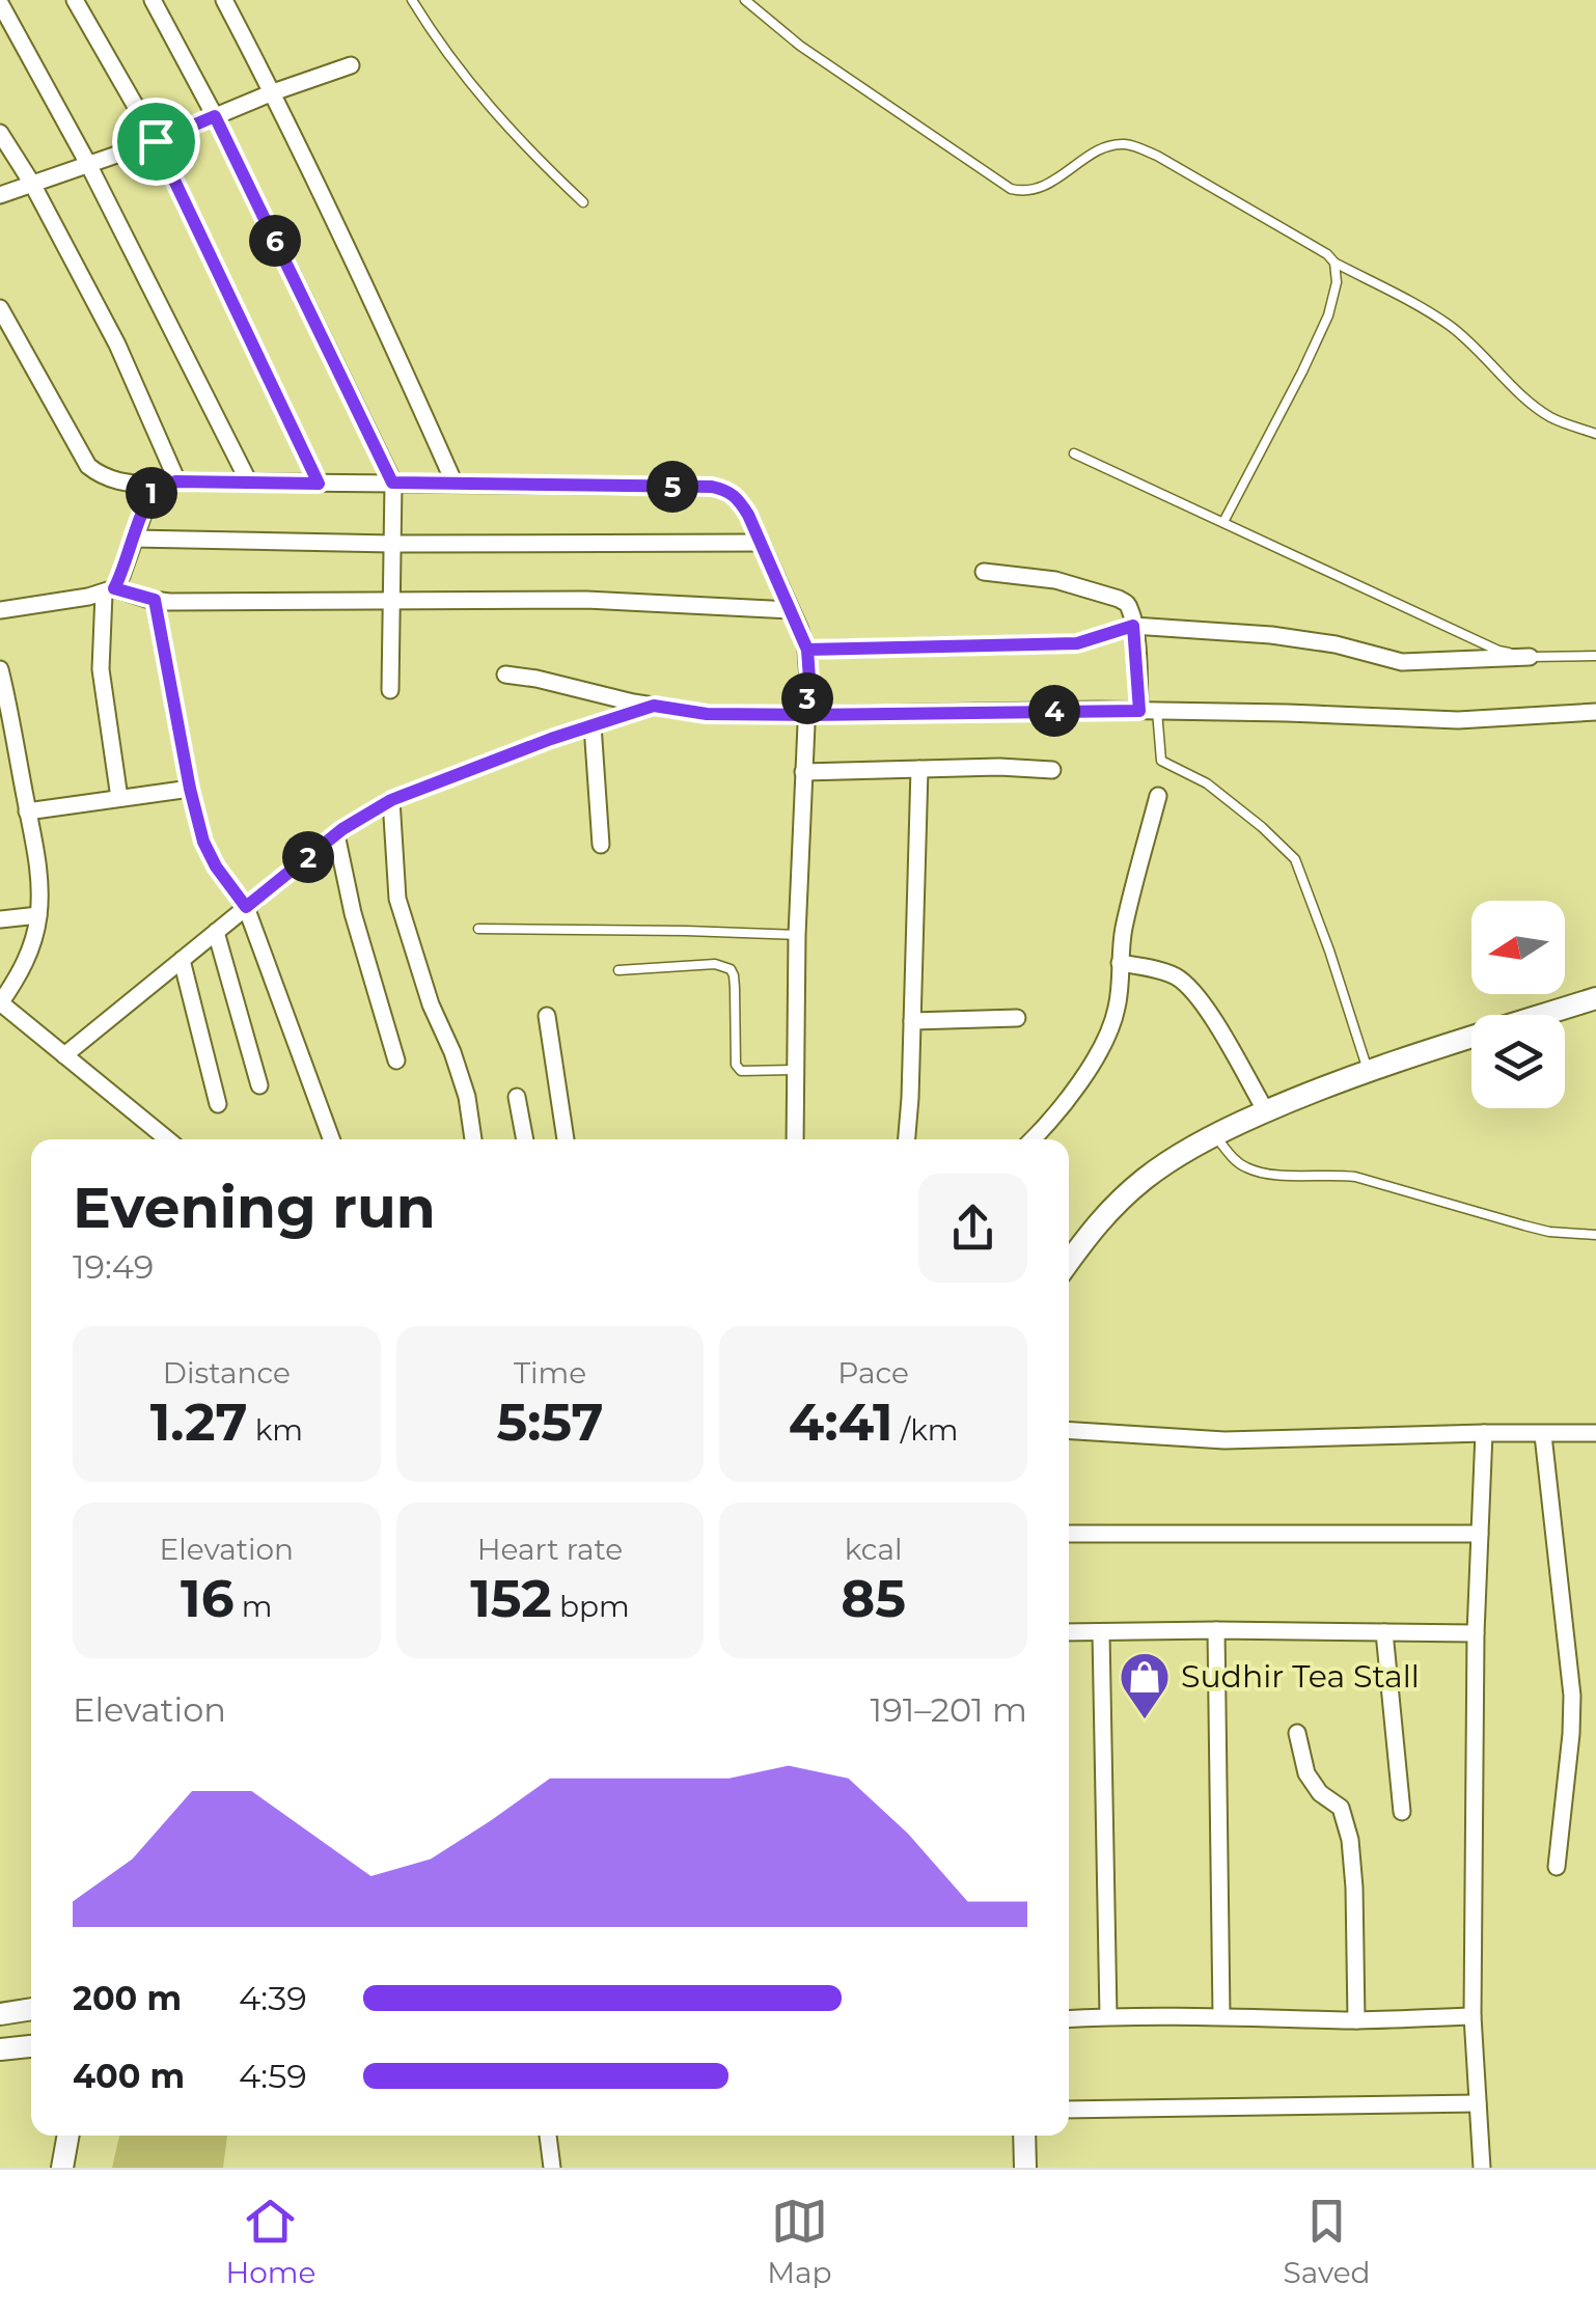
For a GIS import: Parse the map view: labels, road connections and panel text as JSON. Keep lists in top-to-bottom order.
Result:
{
  "places": {
    "shop": ["Sudhir Tea Stall"]
  },
  "north": "left",
  "page": {
    "pins": [
      "6",
      "5",
      "1",
      "3",
      "4",
      "2"
    ],
    "heading": ["Evening run", "19:49"],
    "stats": [
      ["Distance", "1.27 km"],
      ["Time", "5:57"],
      ["Pace", "4:41 /km"],
      ["Elevation", "16 m"],
      ["Heart rate", "152 bpm"],
      ["kcal", "85"]
    ],
    "chart": ["Elevation", "191–201 m"],
    "list": [
      {
        "name": "200 m",
        "note": "4:39"
      },
      {
        "name": "400 m",
        "note": "4:59"
      }
    ],
    "tabs": ["Home", "Map", "Saved"]
  }
}
